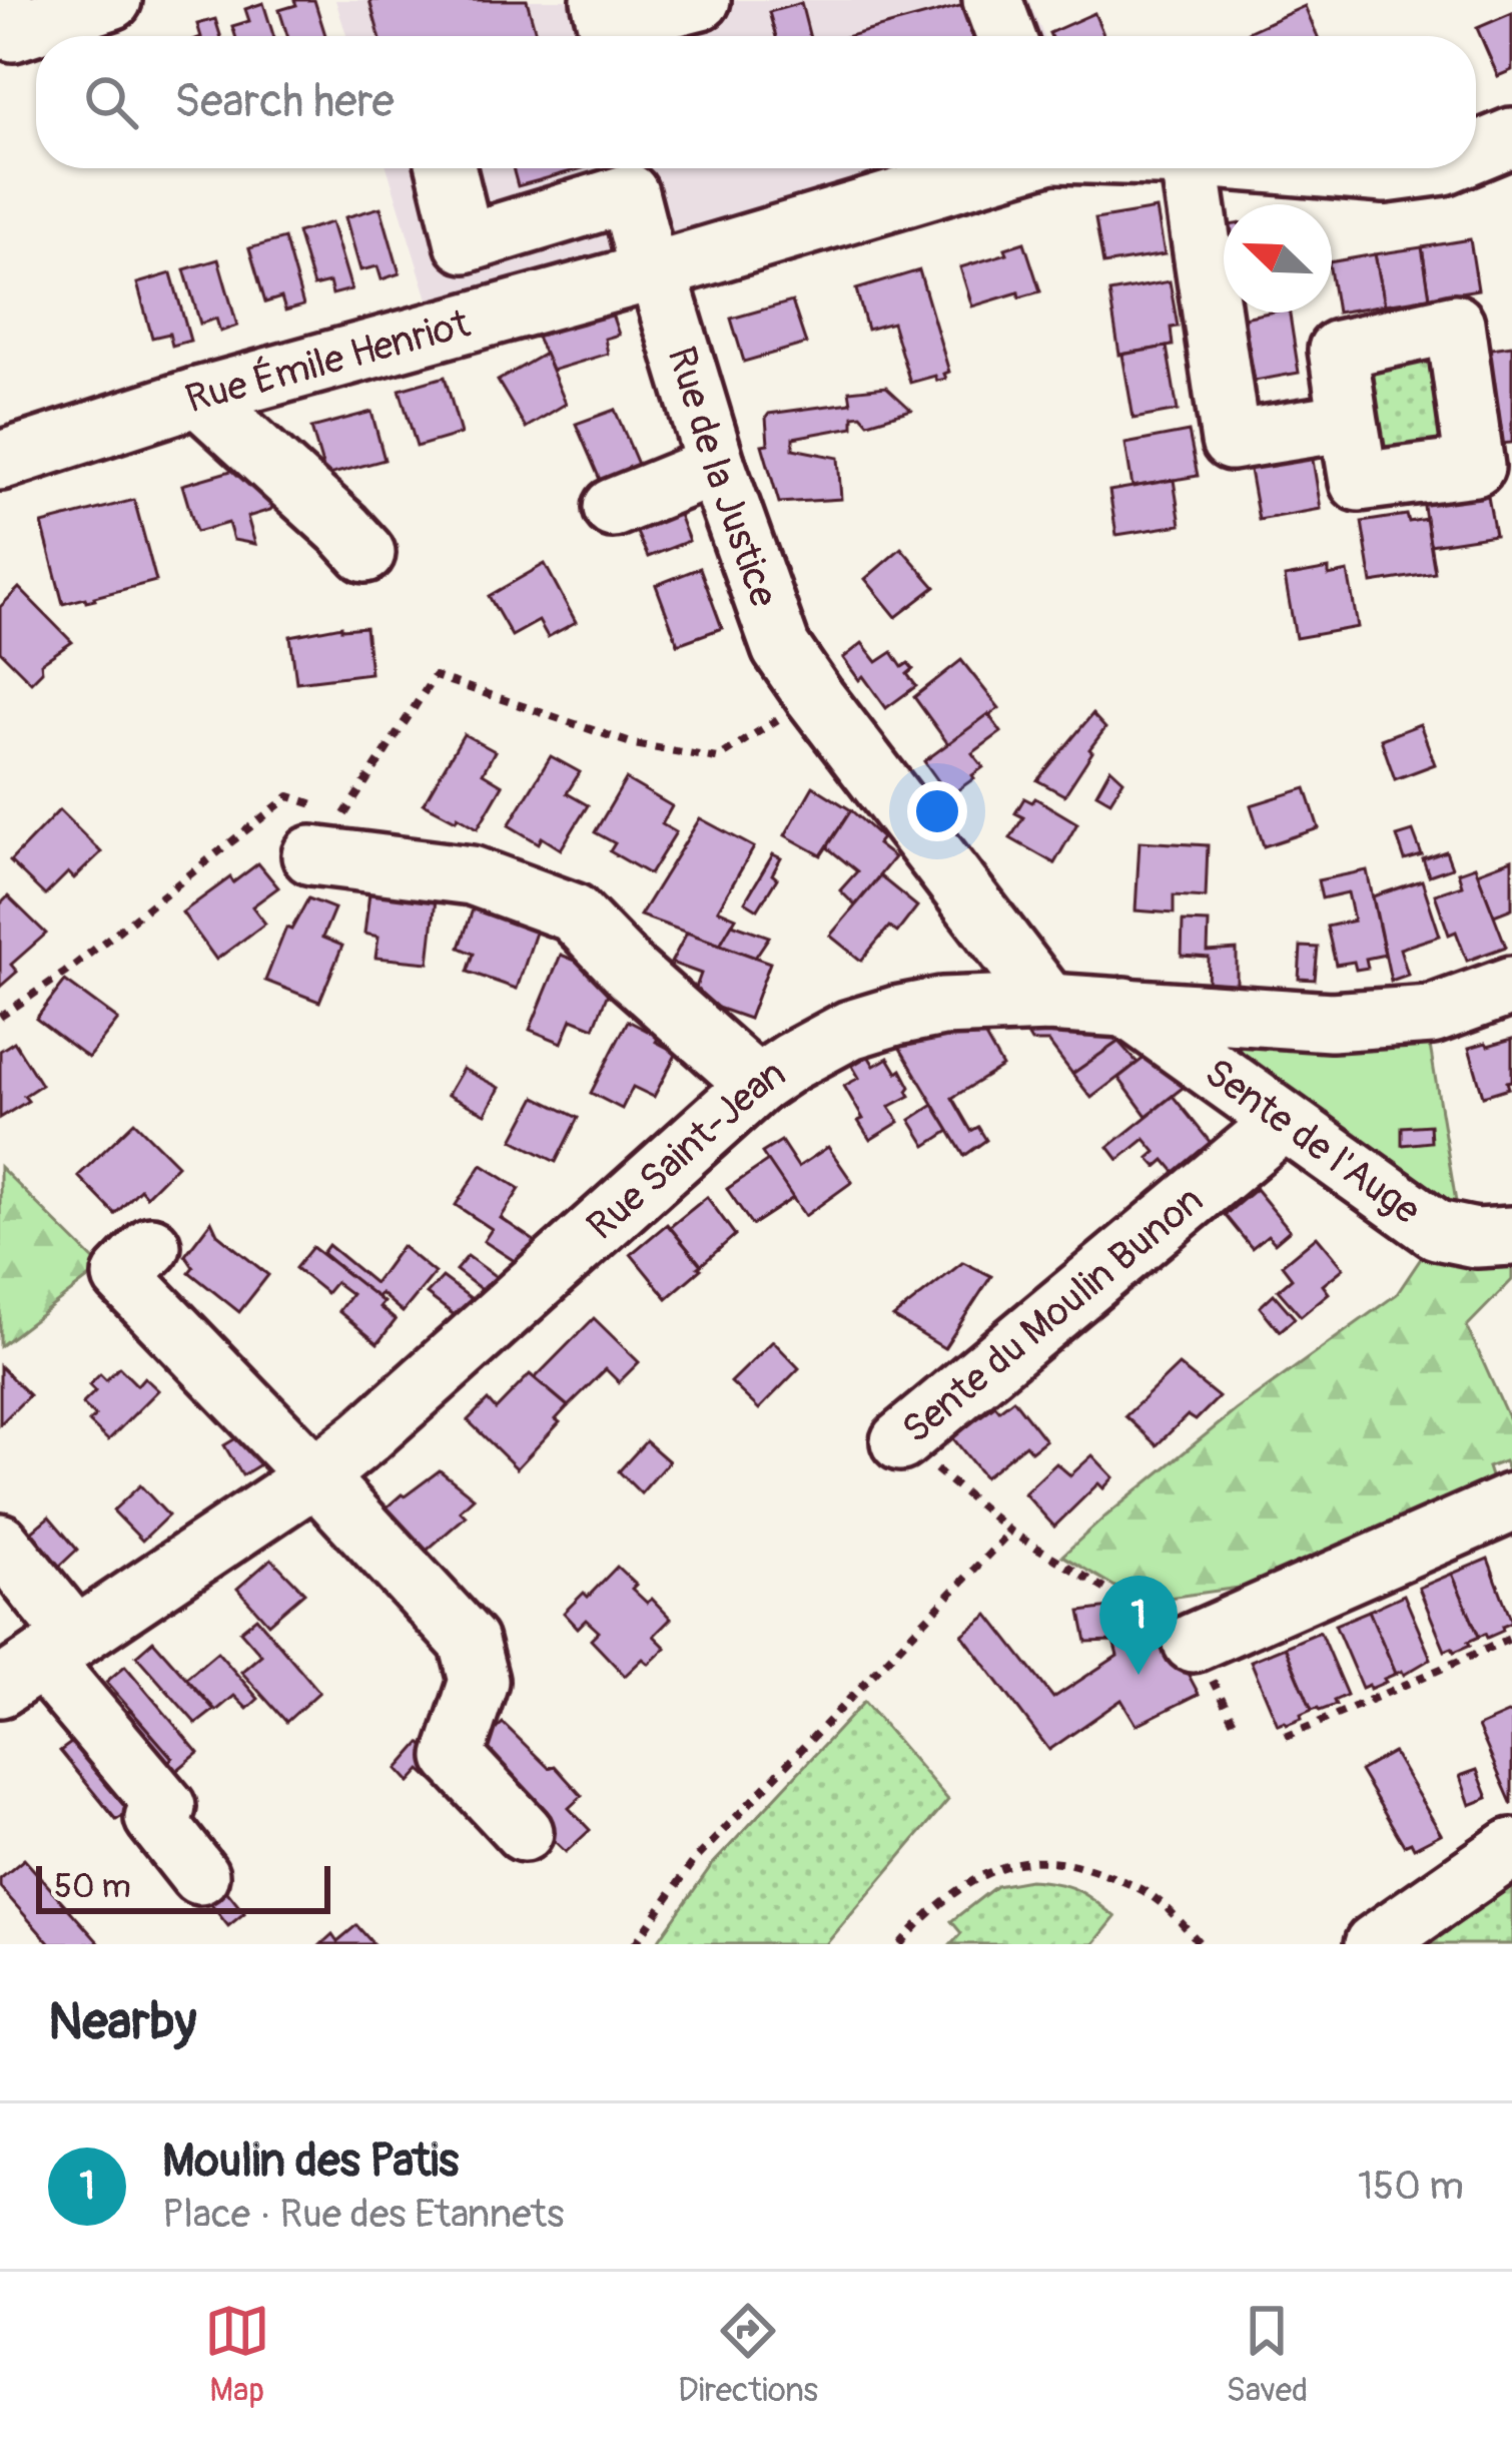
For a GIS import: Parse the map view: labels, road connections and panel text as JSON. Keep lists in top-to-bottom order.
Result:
{
  "streets": {
    "street": [
      "Rue Émile Henriot",
      "Rue de la Justice",
      "Sente de l'Auge",
      "Rue Saint-Jean",
      "Sente du Moulin Bunon"
    ]
  },
  "crossings": [
    ["Rue Émile Henriot", "Rue de la Justice"],
    ["Rue de la Justice", "Rue Saint-Jean"],
    ["Sente de l'Auge", "Rue Saint-Jean"],
    ["Sente de l'Auge", "Sente du Moulin Bunon"]
  ],
  "scale_bar": "50 m",
  "north": "top left",
  "page": {
    "search": "Search here",
    "pins": "1",
    "scale": "50 m",
    "heading": "Nearby",
    "list": [
      {
        "mark": "1",
        "name": "Moulin des Patis",
        "note": "Place · Rue des Etannets",
        "value": "150 m"
      }
    ],
    "nav": ["Map", "Directions", "Saved"]
  }
}
